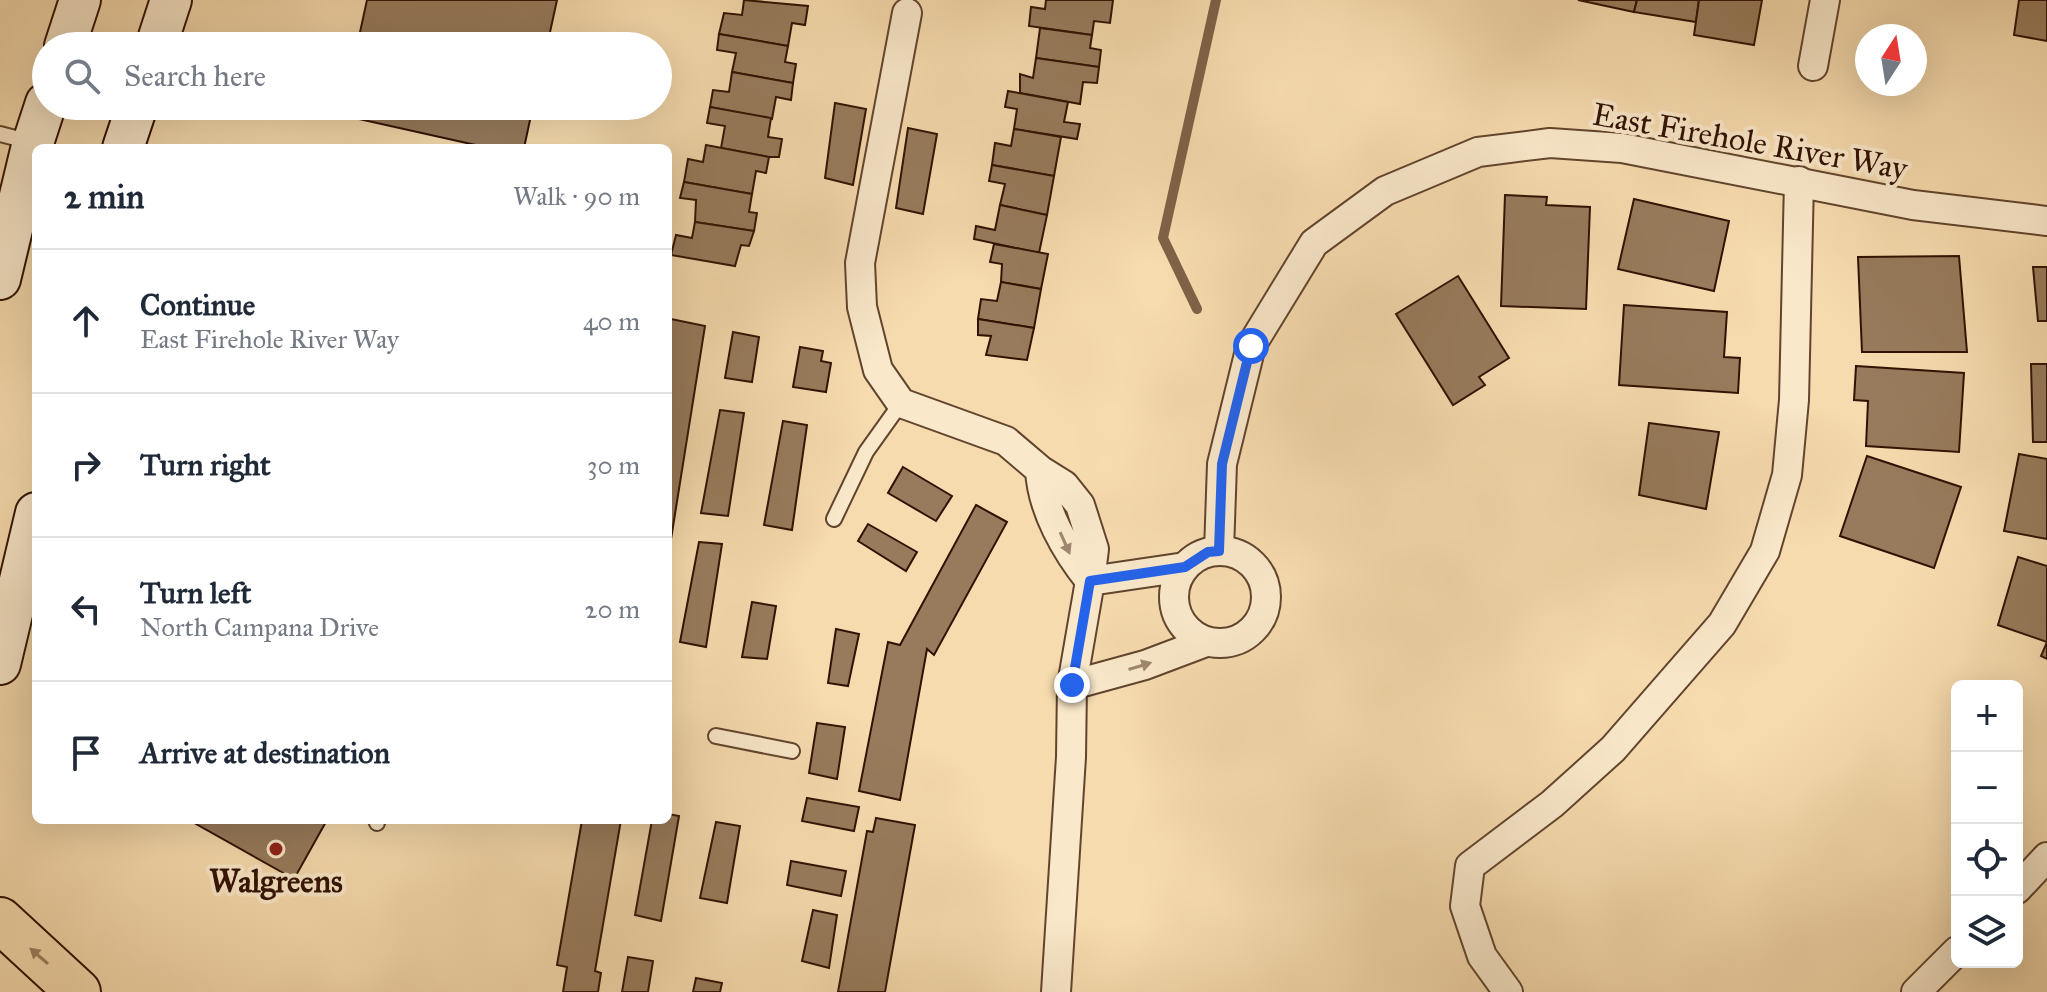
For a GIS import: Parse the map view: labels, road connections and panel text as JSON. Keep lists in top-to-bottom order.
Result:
{
  "streets": {
    "street": ["East Firehole River Way"]
  },
  "places": ["Walgreens"],
  "north": "top",
  "page": {
    "search": "Search here",
    "heading": ["2 min", "Walk · 90 m"],
    "list": [
      ["Continue", "East Firehole River Way", "40 m"],
      ["Turn right", "30 m"],
      ["Turn left", "North Campana Drive", "20 m"],
      "Arrive at destination"
    ],
    "map_buttons": ["+", "−"]
  }
}
